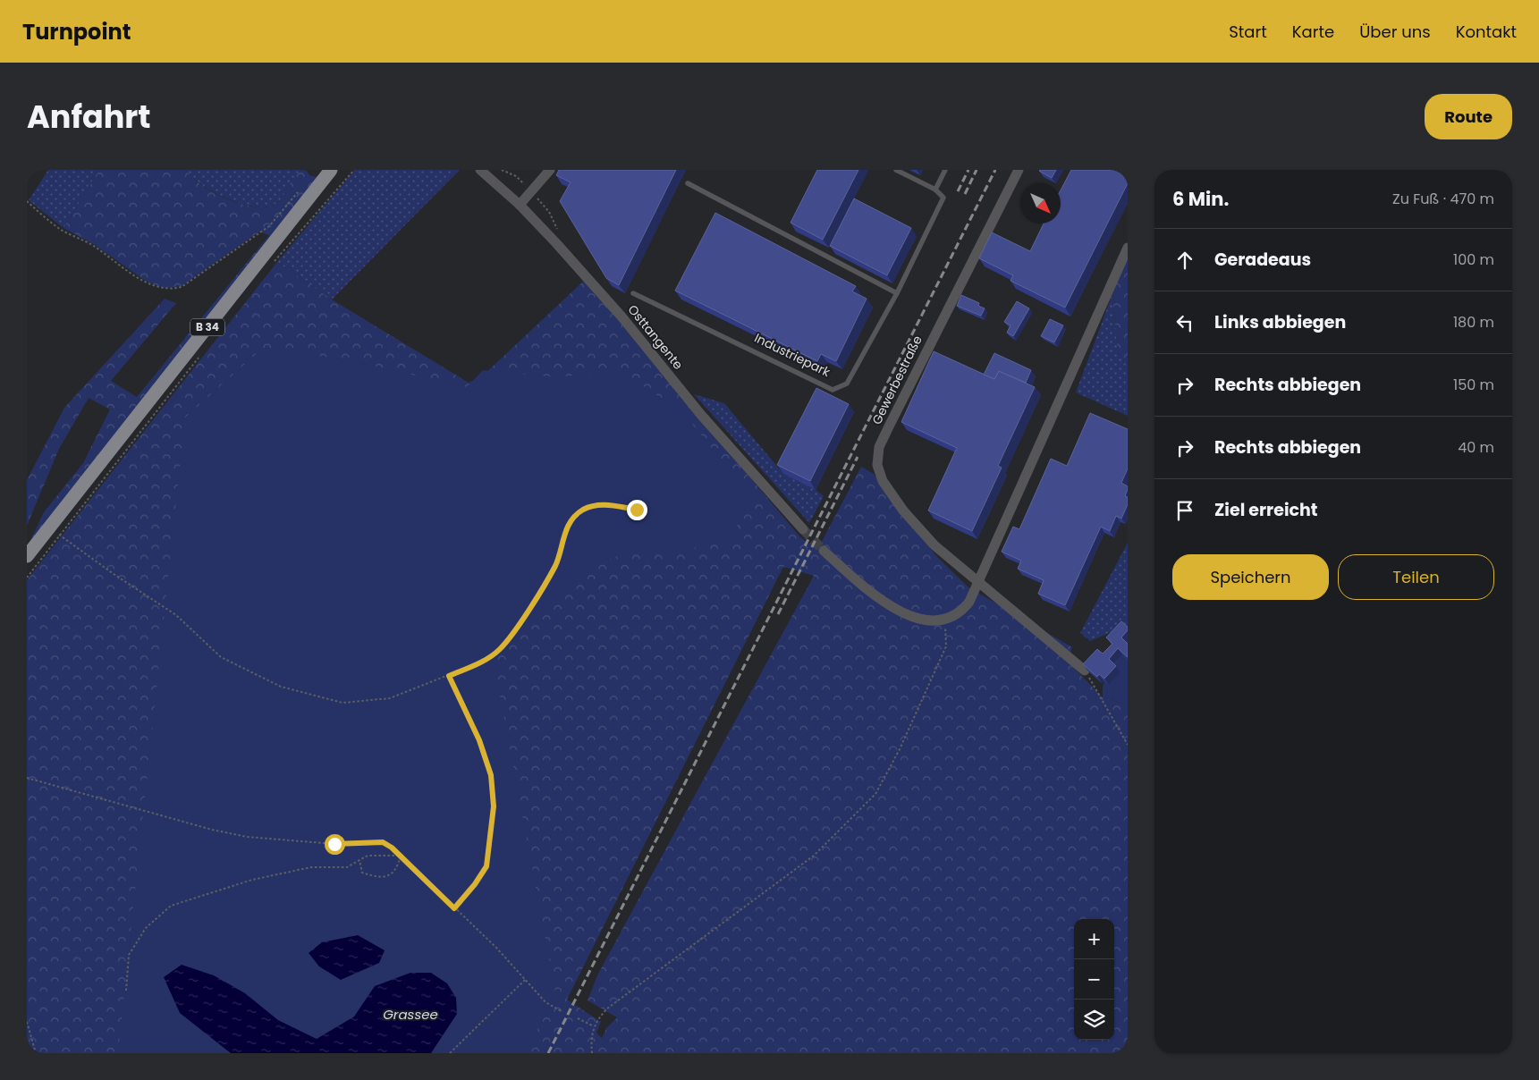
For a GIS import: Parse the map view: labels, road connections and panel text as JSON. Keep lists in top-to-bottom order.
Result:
{
  "streets": {
    "main road": ["B 34"],
    "street": ["Osttangente", "Gewerbestraße"],
    "lane": ["Industriepark"]
  },
  "water": ["Grassee"],
  "north": "bottom right",
  "page": {
    "header": "Turnpoint",
    "nav": [
      "Start",
      "Karte",
      "Über uns",
      "Kontakt"
    ],
    "title": "Anfahrt",
    "buttons": [
      "Route",
      ["Speichern", "Teilen"]
    ],
    "heading": ["6 Min.", "Zu Fuß · 470 m"],
    "list": [
      ["Geradeaus", "100 m"],
      ["Links abbiegen", "180 m"],
      ["Rechts abbiegen", "150 m"],
      ["Rechts abbiegen", "40 m"],
      "Ziel erreicht"
    ],
    "map_buttons": ["+", "−"]
  }
}
